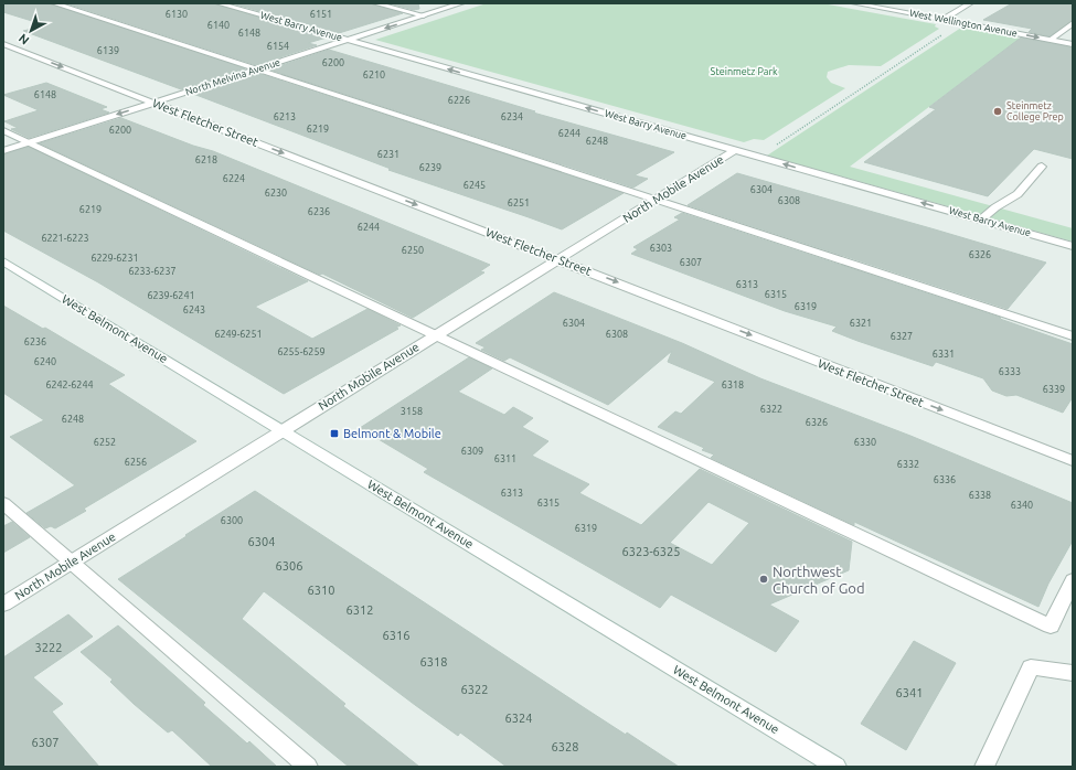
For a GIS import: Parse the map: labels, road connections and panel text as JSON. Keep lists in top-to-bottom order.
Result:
{
  "streets": {
    "street": [
      "West Wellington Avenue",
      "West Barry Avenue",
      "North Melvina Avenue",
      "West Fletcher Street",
      "North Mobile Avenue",
      "West Belmont Avenue"
    ]
  },
  "crossings": [
    ["West Barry Avenue", "North Melvina Avenue"],
    ["West Barry Avenue", "North Mobile Avenue"],
    ["North Melvina Avenue", "West Fletcher Street"],
    ["West Fletcher Street", "North Mobile Avenue"],
    ["North Mobile Avenue", "West Belmont Avenue"]
  ],
  "one_way": ["West Wellington Avenue", "North Melvina Avenue"],
  "parks": ["Steinmetz Park"],
  "places": {
    "other": ["Steinmetz College Prep", "Northwest Church of God"],
    "transit": ["Belmont & Mobile"]
  },
  "house_numbers": [
    "6130",
    "6151",
    "6140",
    "6148",
    "6154",
    "6139",
    "6200",
    "6210",
    "6148",
    "6226",
    "6213",
    "6234",
    "6219",
    "6200",
    "6244",
    "6248",
    "6231",
    "6218",
    "6239",
    "6224",
    "6245",
    "6304",
    "6230",
    "6308",
    "6251",
    "6219",
    "6236",
    "6244",
    "6221-6223",
    "6303",
    "6250",
    "6326",
    "6229-6231",
    "6307",
    "6233-6237",
    "6313",
    "6315",
    "6239-6241",
    "6319",
    "6243",
    "6304",
    "6321",
    "6249-6251",
    "6308",
    "6327",
    "6236",
    "6255-6259",
    "6331",
    "6240",
    "6333",
    "6242-6244",
    "6318",
    "6339",
    "6322",
    "3158",
    "6248",
    "6326",
    "6252",
    "6330",
    "6309",
    "6311",
    "6256",
    "6332",
    "6336",
    "6313",
    "6338",
    "6315",
    "6340",
    "6300",
    "6319",
    "6304",
    "6323-6325",
    "6306",
    "6310",
    "6312",
    "6316",
    "3222",
    "6318",
    "6322",
    "6341",
    "6324",
    "6307",
    "6328"
  ],
  "north": "bottom left"
}
